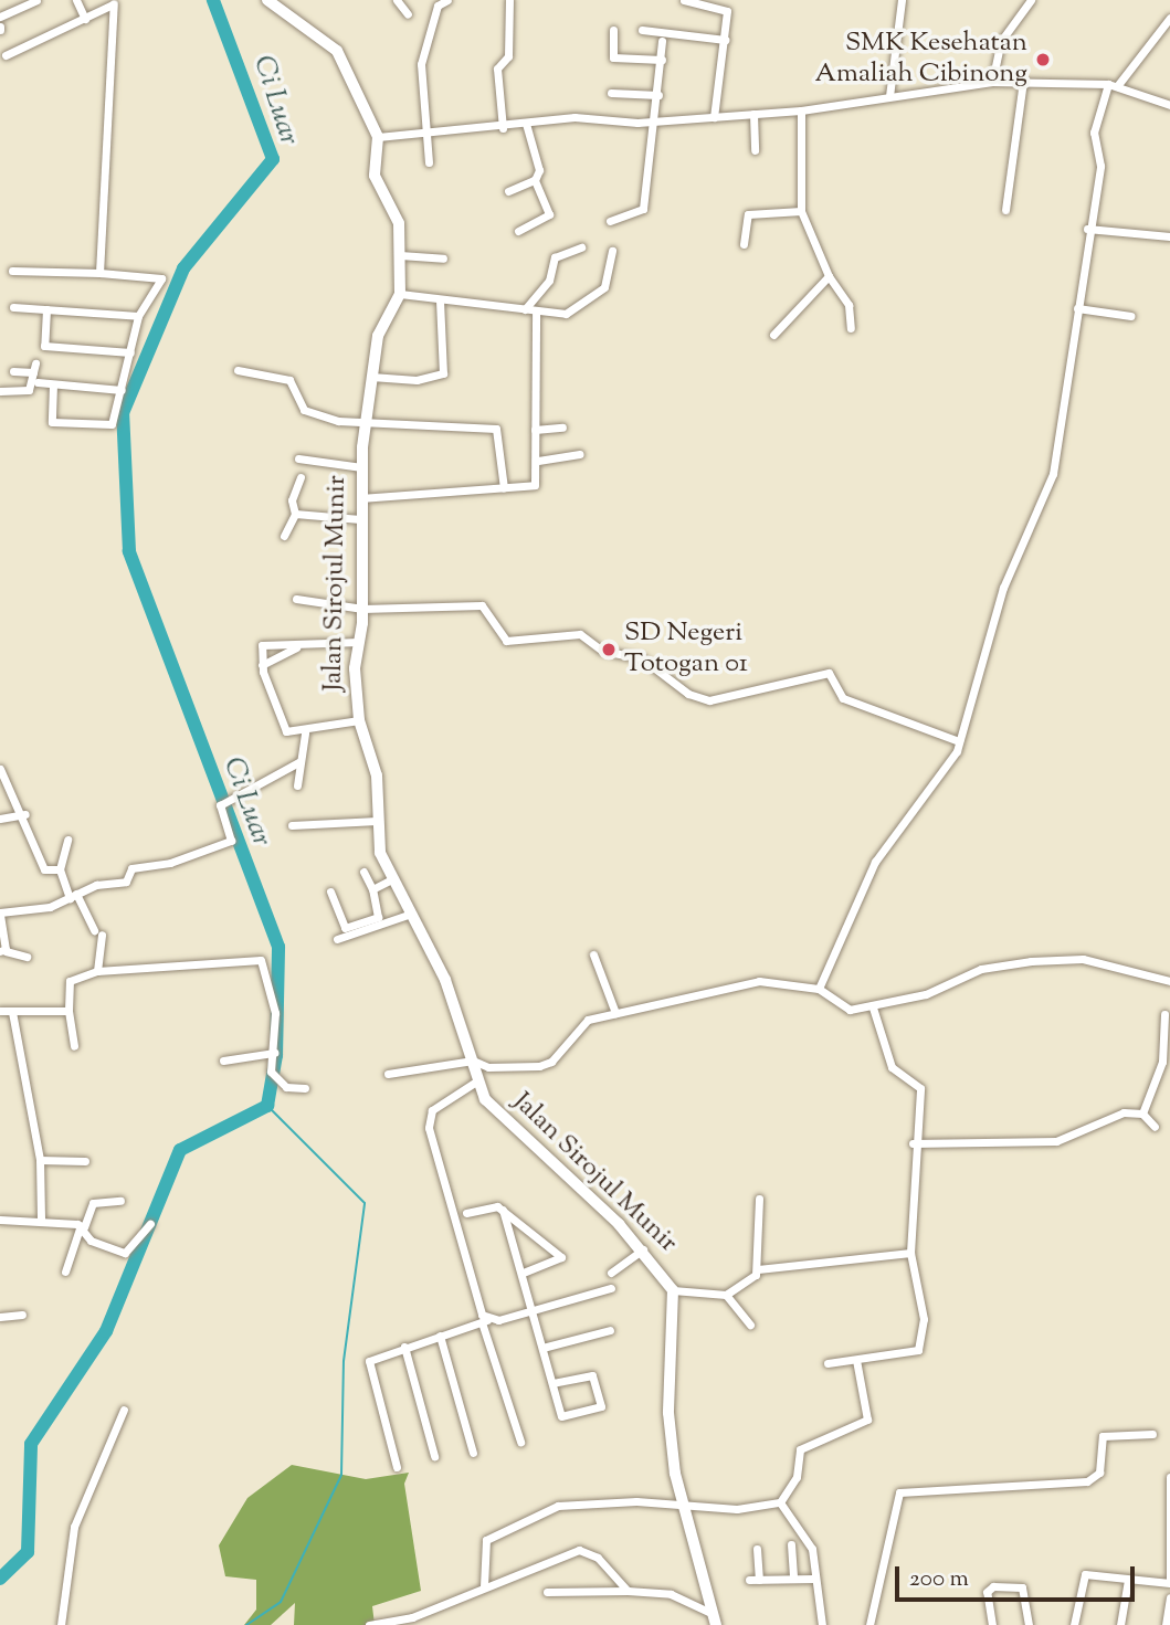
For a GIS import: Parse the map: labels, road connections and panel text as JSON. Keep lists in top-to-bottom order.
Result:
{
  "streets": {
    "street": ["Jalan Sirojul Munir"]
  },
  "water": ["Ci Luar"],
  "places": ["SMK Kesehatan Amaliah Cibinong", "SD Negeri Totogan 01"],
  "scale_bar": "200 m"
}
